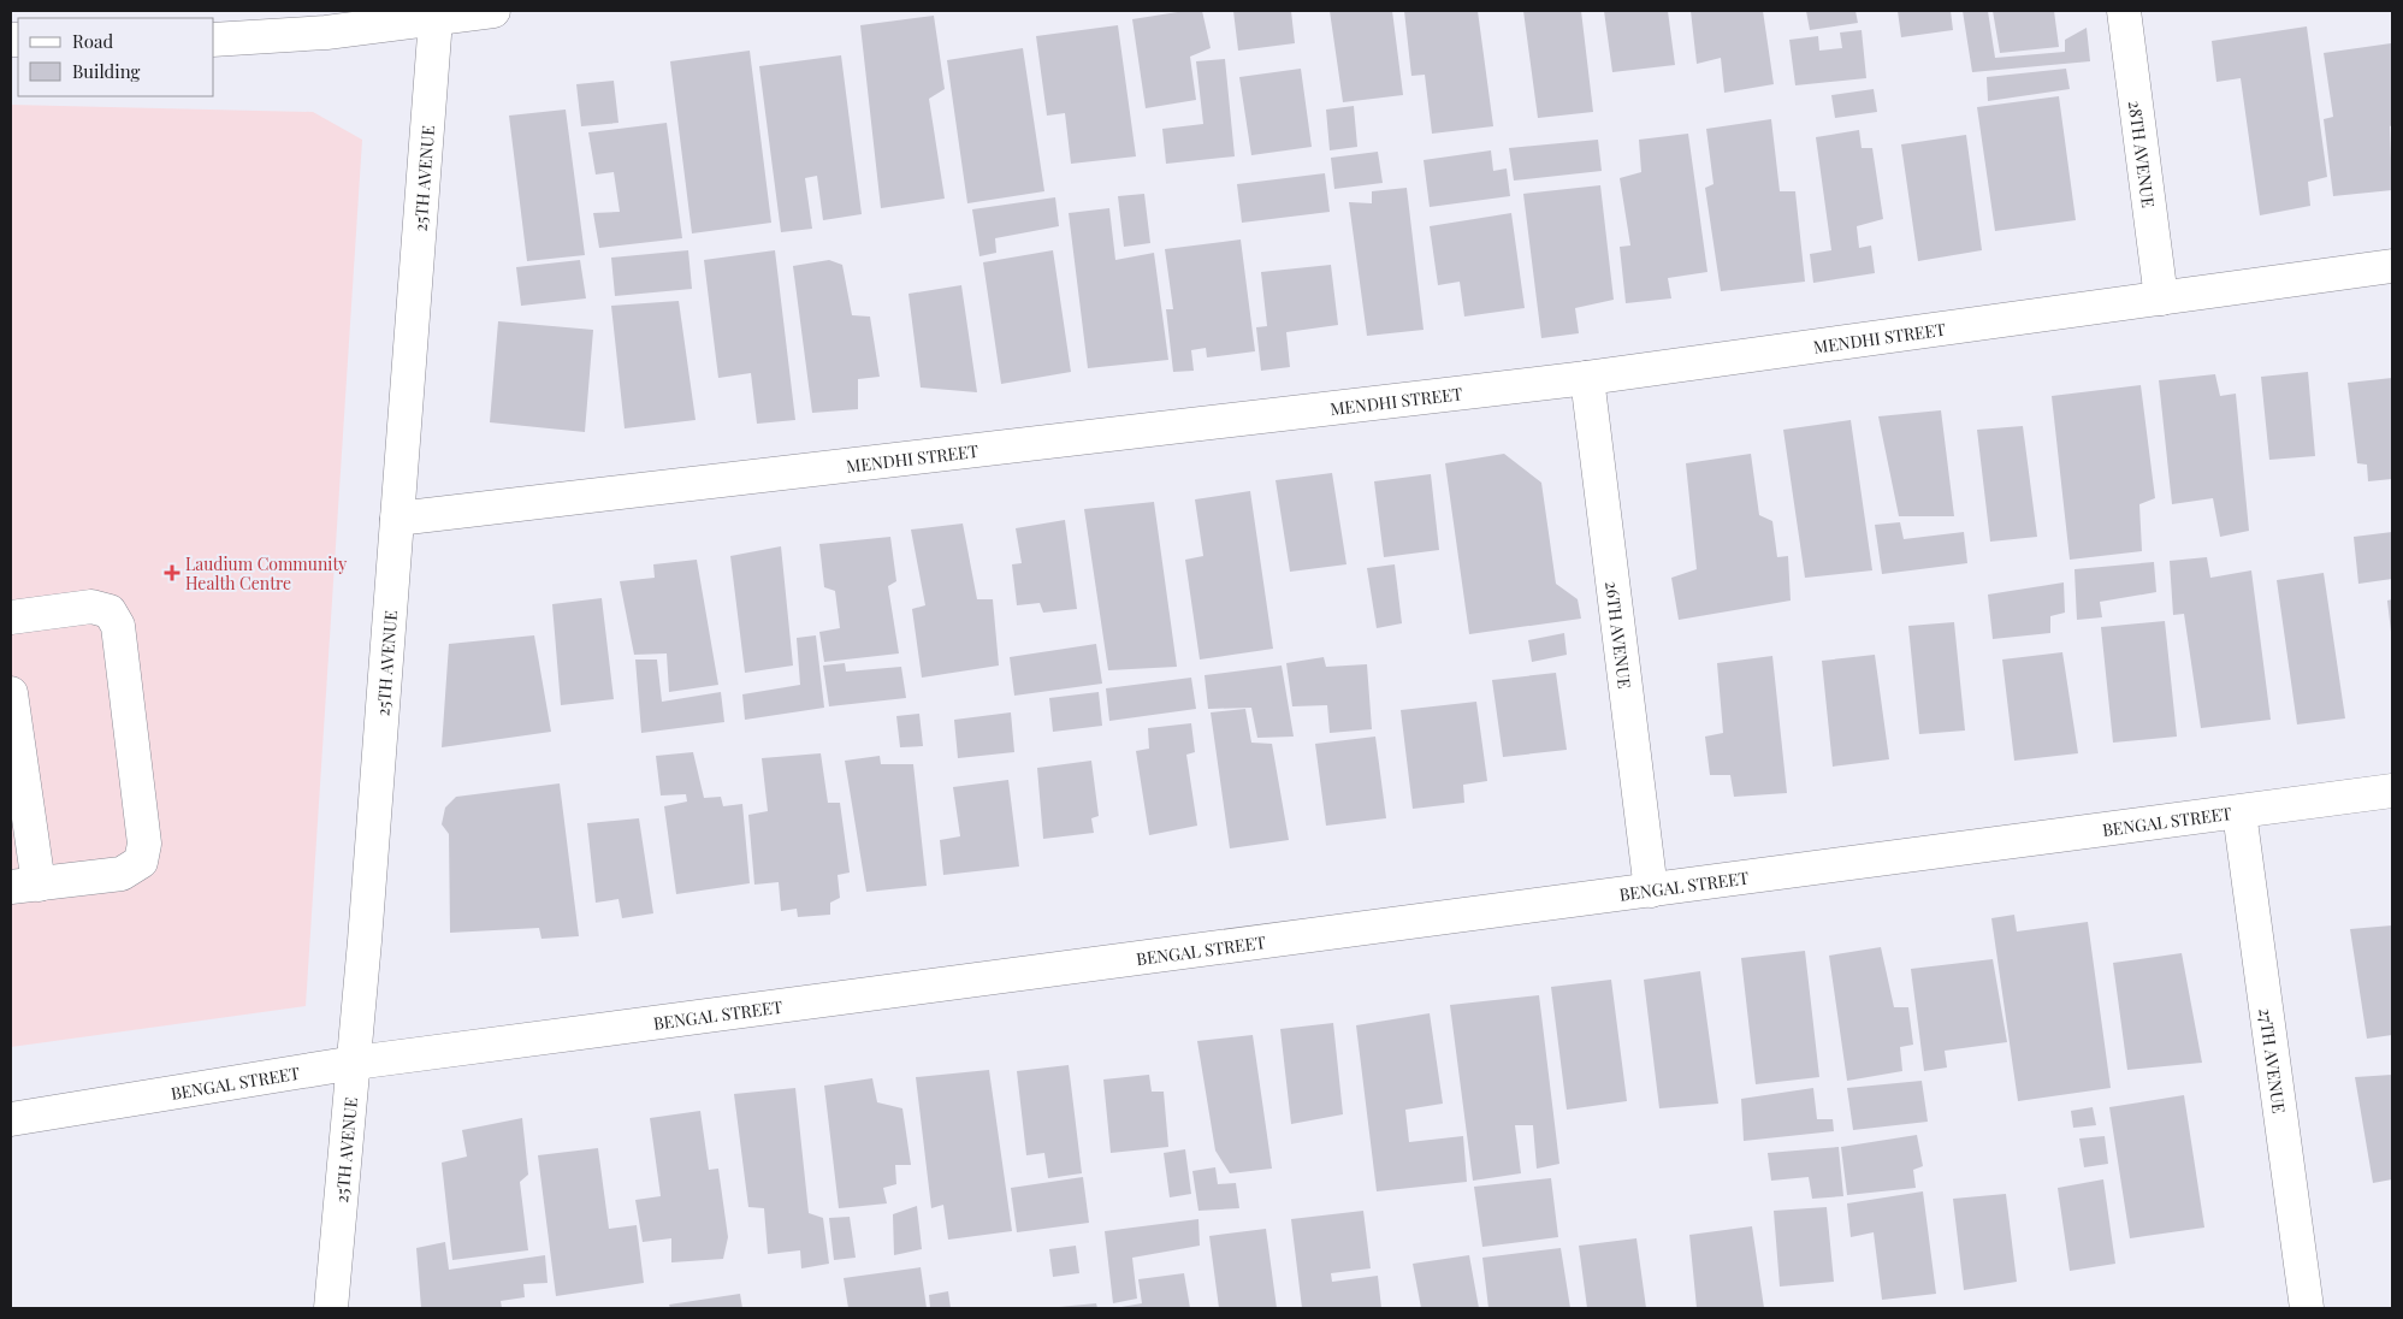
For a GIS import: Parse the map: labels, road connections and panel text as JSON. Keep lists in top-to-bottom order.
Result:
{
  "streets": {
    "street": [
      "28TH AVENUE",
      "25TH AVENUE",
      "MENDHI STREET",
      "26TH AVENUE",
      "BENGAL STREET",
      "27TH AVENUE"
    ]
  },
  "crossings": [
    ["28TH AVENUE", "MENDHI STREET"],
    ["25TH AVENUE", "MENDHI STREET"],
    ["25TH AVENUE", "BENGAL STREET"],
    ["MENDHI STREET", "26TH AVENUE"],
    ["26TH AVENUE", "BENGAL STREET"],
    ["BENGAL STREET", "27TH AVENUE"]
  ],
  "places": {
    "health": ["Laudium Community Health Centre"]
  },
  "legend": ["Road", "Building"]
}
